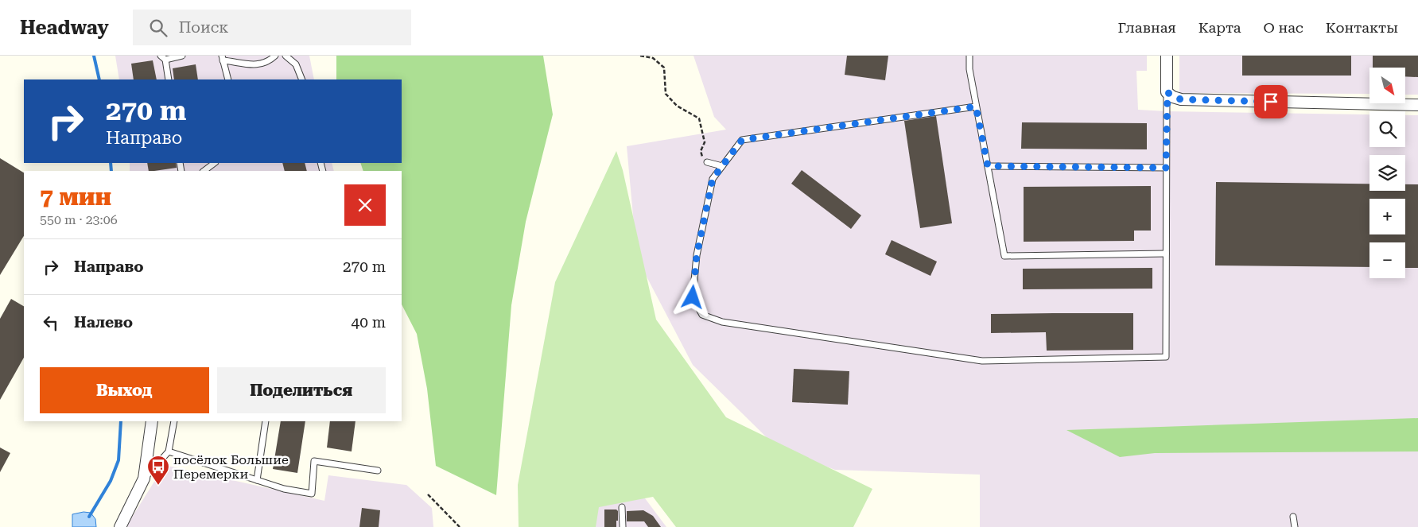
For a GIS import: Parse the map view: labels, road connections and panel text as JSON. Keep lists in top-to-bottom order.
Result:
{
  "places": {
    "bus stop": ["посёлок Большие Перемерки"]
  },
  "north": "bottom right",
  "page": {
    "header": "Headway",
    "search": "Поиск",
    "nav": [
      "Главная",
      "Карта",
      "О нас",
      "Контакты"
    ],
    "map_buttons": ["+", "−"],
    "turn": ["270 m", "Направо"],
    "heading": ["7 мин", "550 m · 23:06"],
    "list": [
      {
        "name": "Направо",
        "value": "270 m"
      },
      {
        "name": "Налево",
        "value": "40 m"
      }
    ],
    "buttons": ["Выход", "Поделиться"]
  }
}
